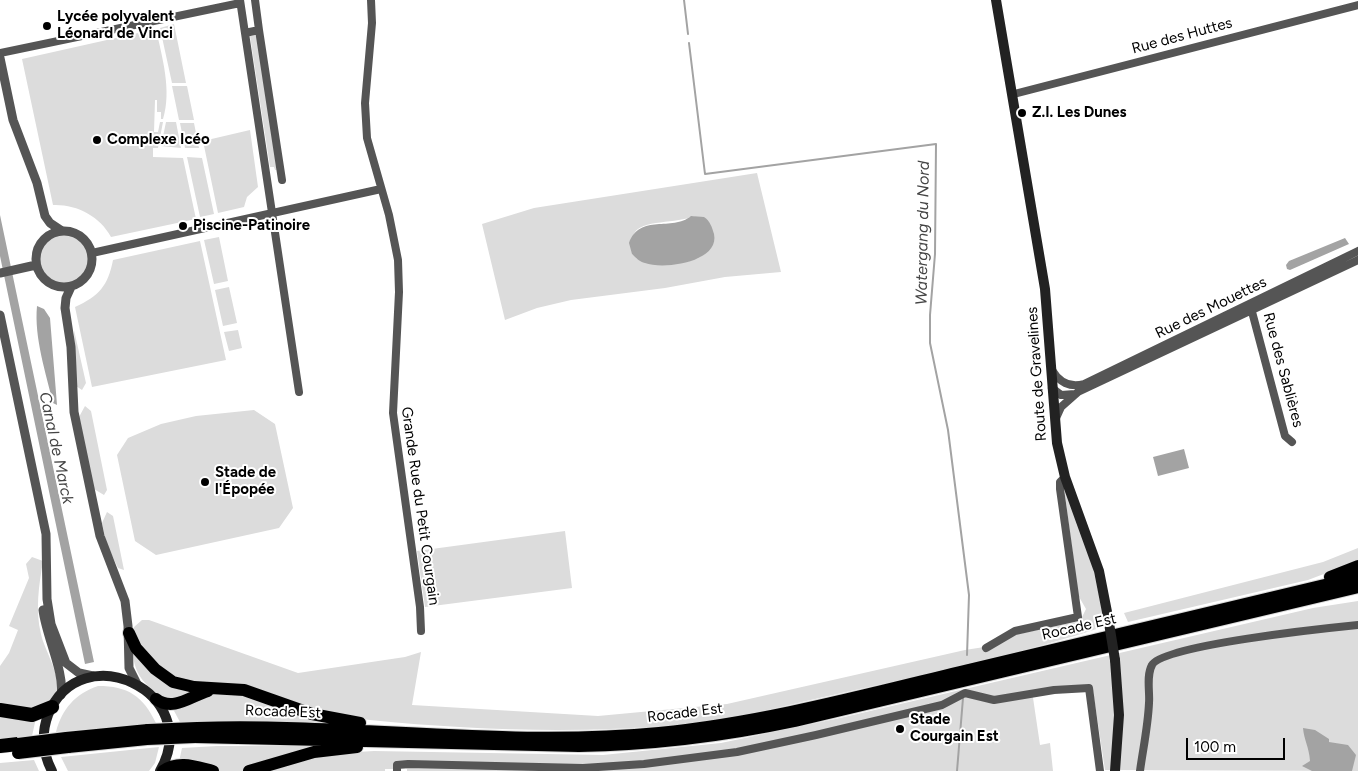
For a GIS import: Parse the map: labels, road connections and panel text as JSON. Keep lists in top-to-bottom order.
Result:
{
  "streets": {
    "highway": ["Rocade Est"],
    "main road": ["Route de Gravelines"],
    "street": [
      "Rue des Huttes",
      "Rue des Mouettes",
      "Rue des Sablières",
      "Grande Rue du Petit Courgain"
    ]
  },
  "crossings": [
    ["Rue des Huttes", "Route de Gravelines"],
    ["Rue des Mouettes", "Rue des Sablières"],
    ["Rue des Mouettes", "Route de Gravelines"]
  ],
  "water": ["Watergang du Nord", "Canal de Marck"],
  "places": [
    "Lycée polyvalent Léonard de Vinci",
    "Z.I. Les Dunes",
    "Complexe Icéo",
    "Piscine-Patinoire",
    "Stade de l'Épopée",
    "Stade Courgain Est"
  ],
  "scale_bar": "100 m"
}
